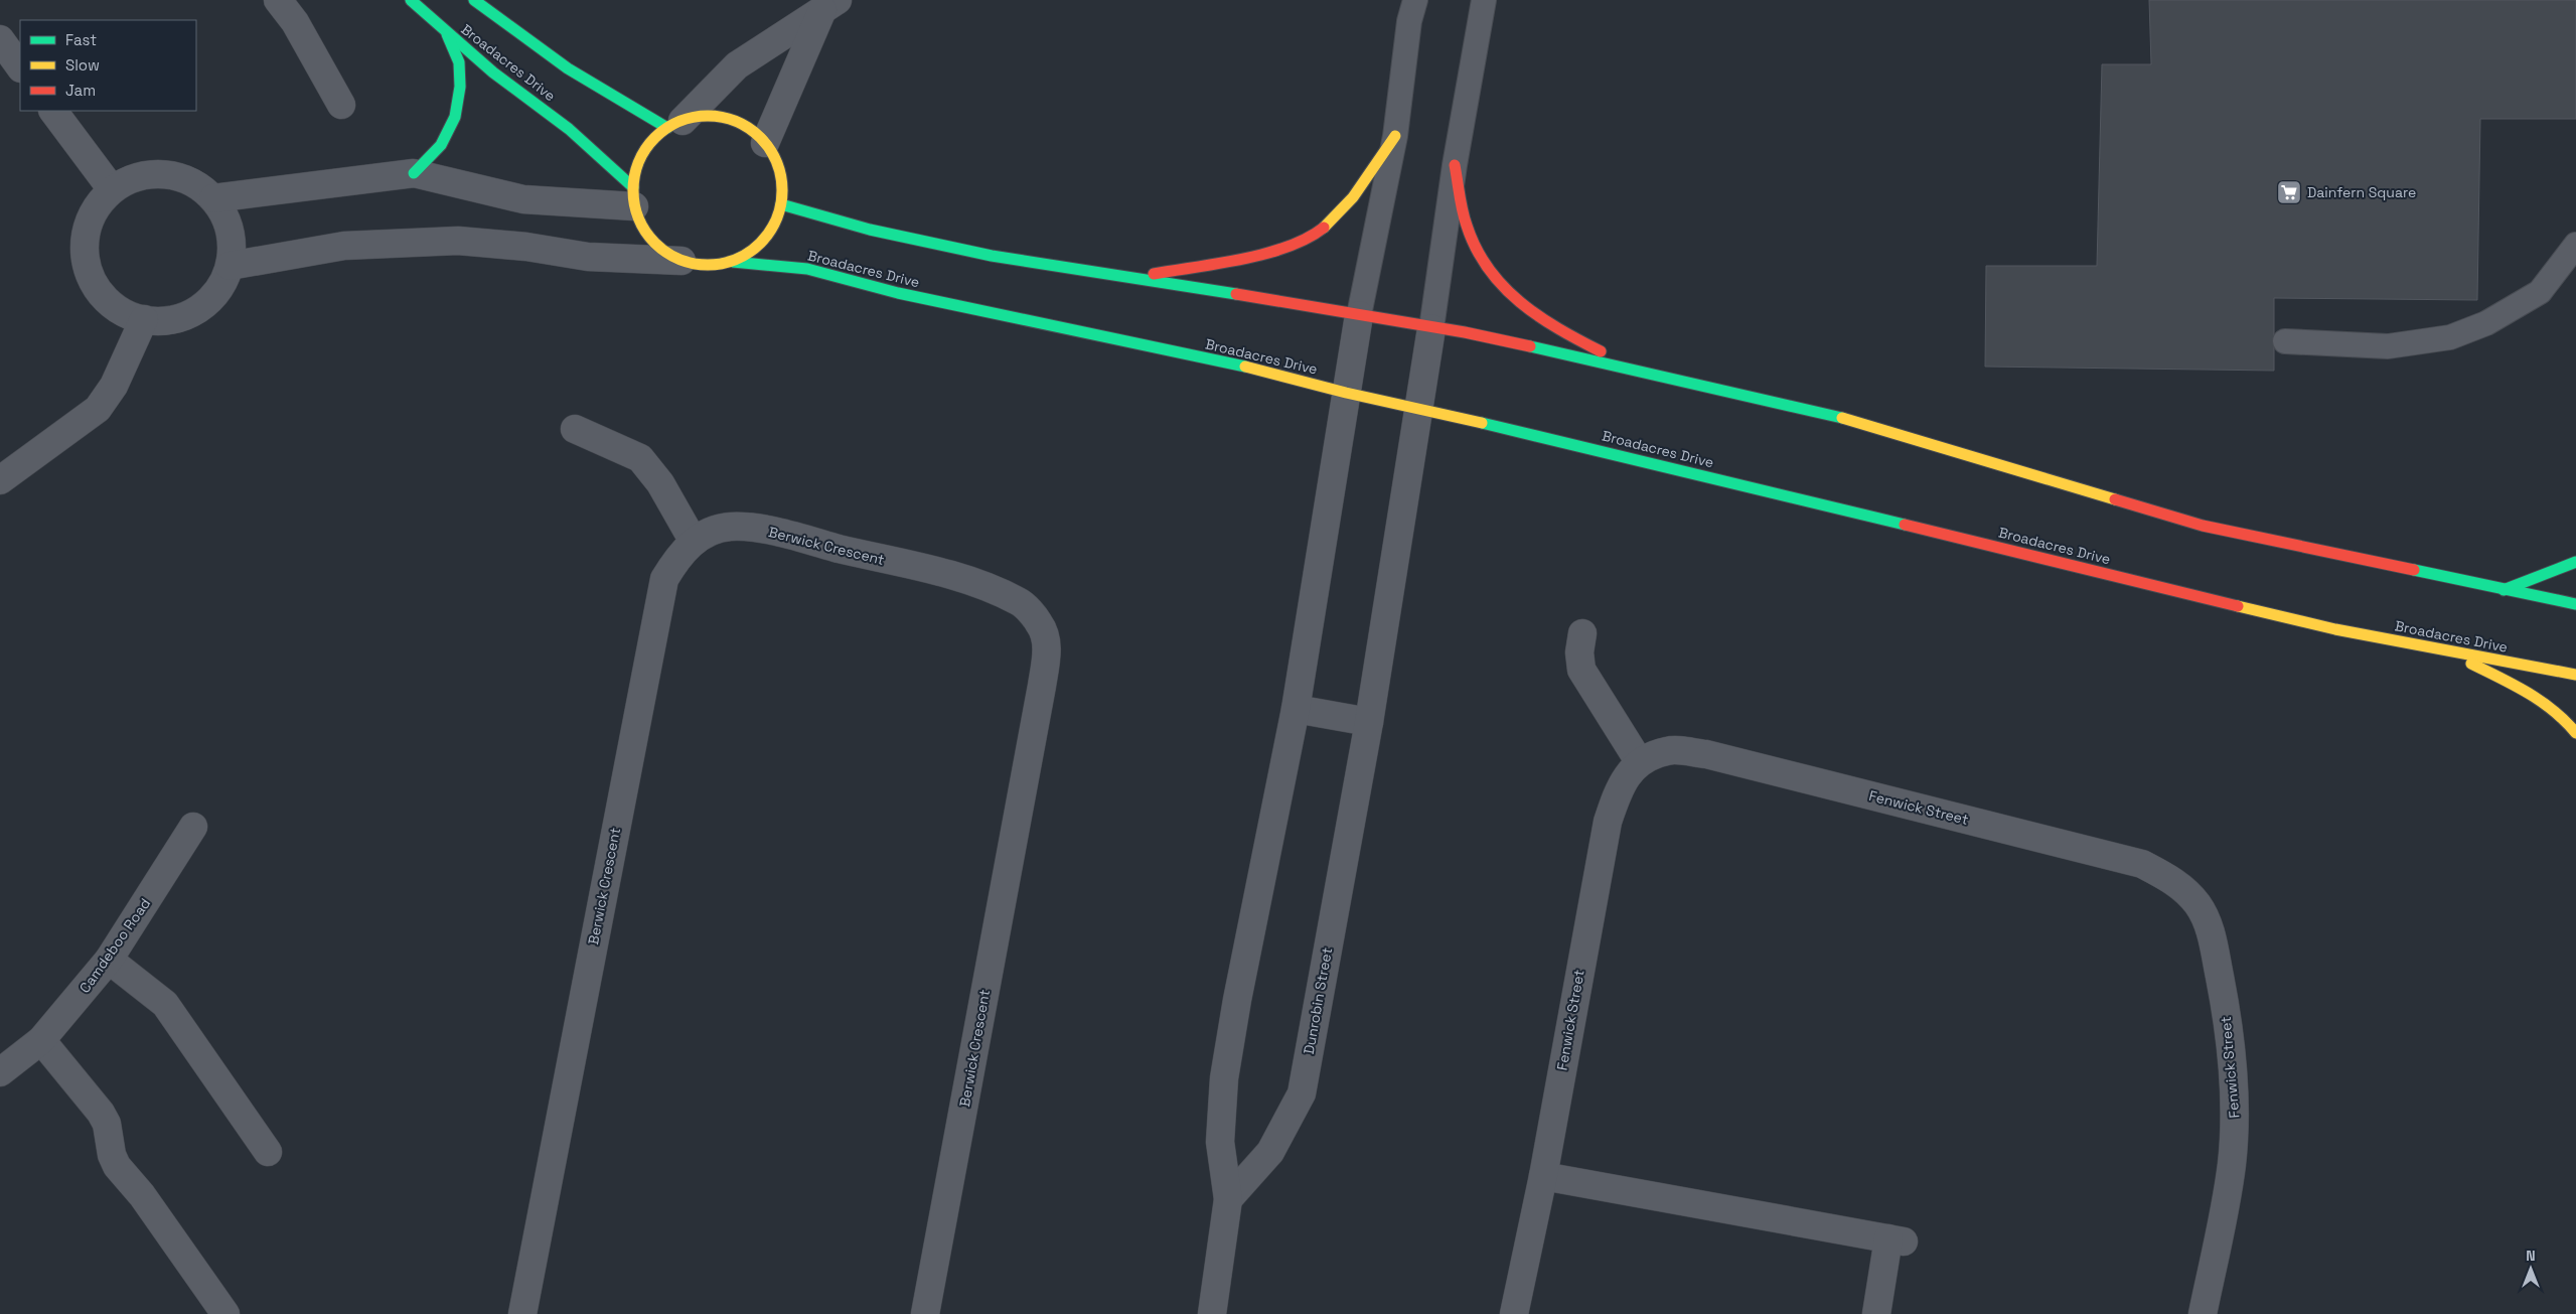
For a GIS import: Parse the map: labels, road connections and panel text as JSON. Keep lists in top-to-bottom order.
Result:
{
  "streets": {
    "street": [
      "Broadacres Drive",
      "Berwick Crescent",
      "Fenwick Street",
      "Camdeboo Road",
      "Dunrobin Street"
    ]
  },
  "crossings": [
    ["Broadacres Drive", "Dunrobin Street"]
  ],
  "places": {
    "supermarket": ["Dainfern Square"]
  },
  "legend": ["Fast", "Slow", "Jam"],
  "north": "top"
}
